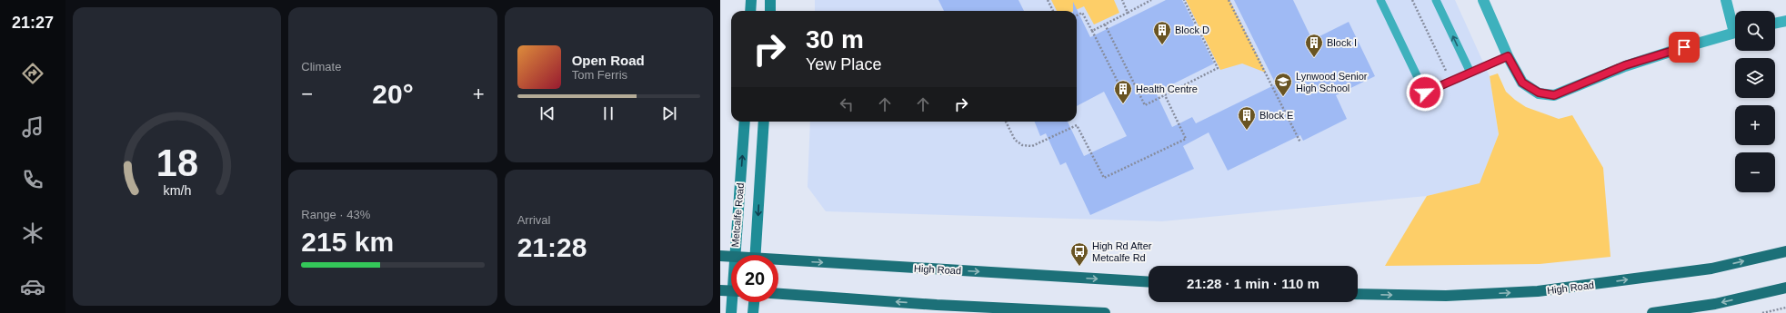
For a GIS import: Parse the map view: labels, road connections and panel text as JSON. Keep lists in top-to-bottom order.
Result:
{
  "streets": {
    "main road": ["Metcalfe Road", "High Road"]
  },
  "places": {
    "building": [
      "Block D",
      "Block I",
      "Health Centre",
      "Block E"
    ],
    "school or university": ["Lynwood Senior High School"],
    "bus stop": ["High Rd After Metcalfe Rd"]
  },
  "page": {
    "tabs": "21:27",
    "tile": [
      "Climate",
      ["Range · 43%", "215 km"],
      ["Arrival", "21:28"]
    ],
    "map_buttons": ["+", "−"],
    "turn": ["30 m", "Yew Place"],
    "song": ["Open Road", "Tom Ferris"],
    "heat": ["−", "20°", "+"],
    "limit": "20",
    "trip": "21:28 · 1 min · 110 m",
    "gauge": ["18", "km/h"]
  }
}
